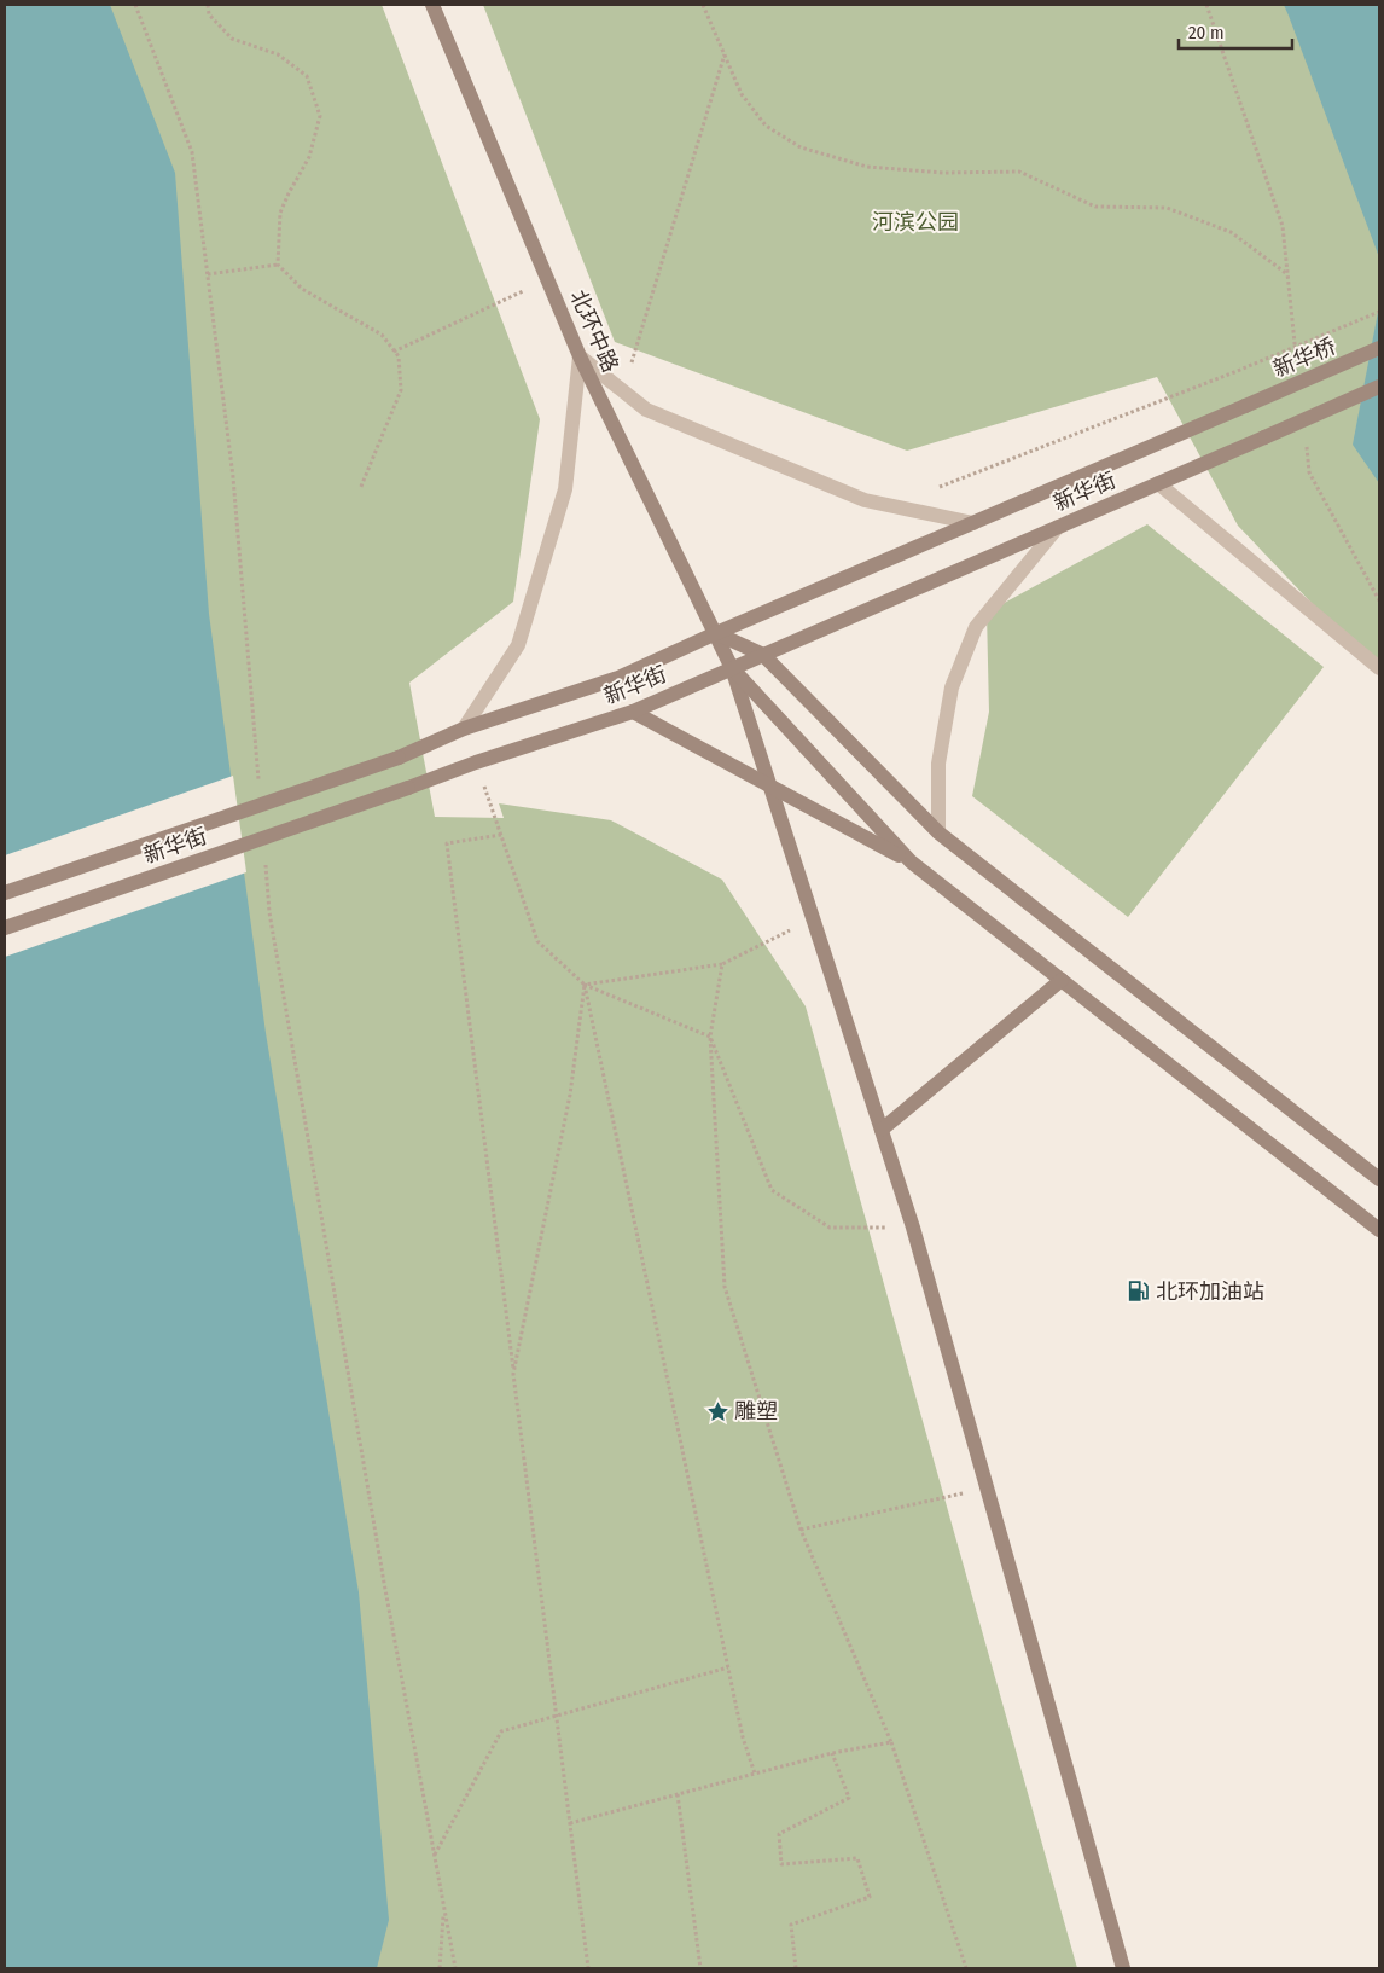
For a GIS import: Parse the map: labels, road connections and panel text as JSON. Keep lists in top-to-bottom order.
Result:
{
  "streets": {
    "main road": ["北环中路", "新华桥", "新华街"]
  },
  "crossings": [
    ["北环中路", "新华街"],
    ["新华桥", "新华街"]
  ],
  "parks": ["河滨公园"],
  "places": {
    "fuel station": ["北环加油站"],
    "place": ["雕塑"]
  },
  "scale_bar": "20 m"
}
